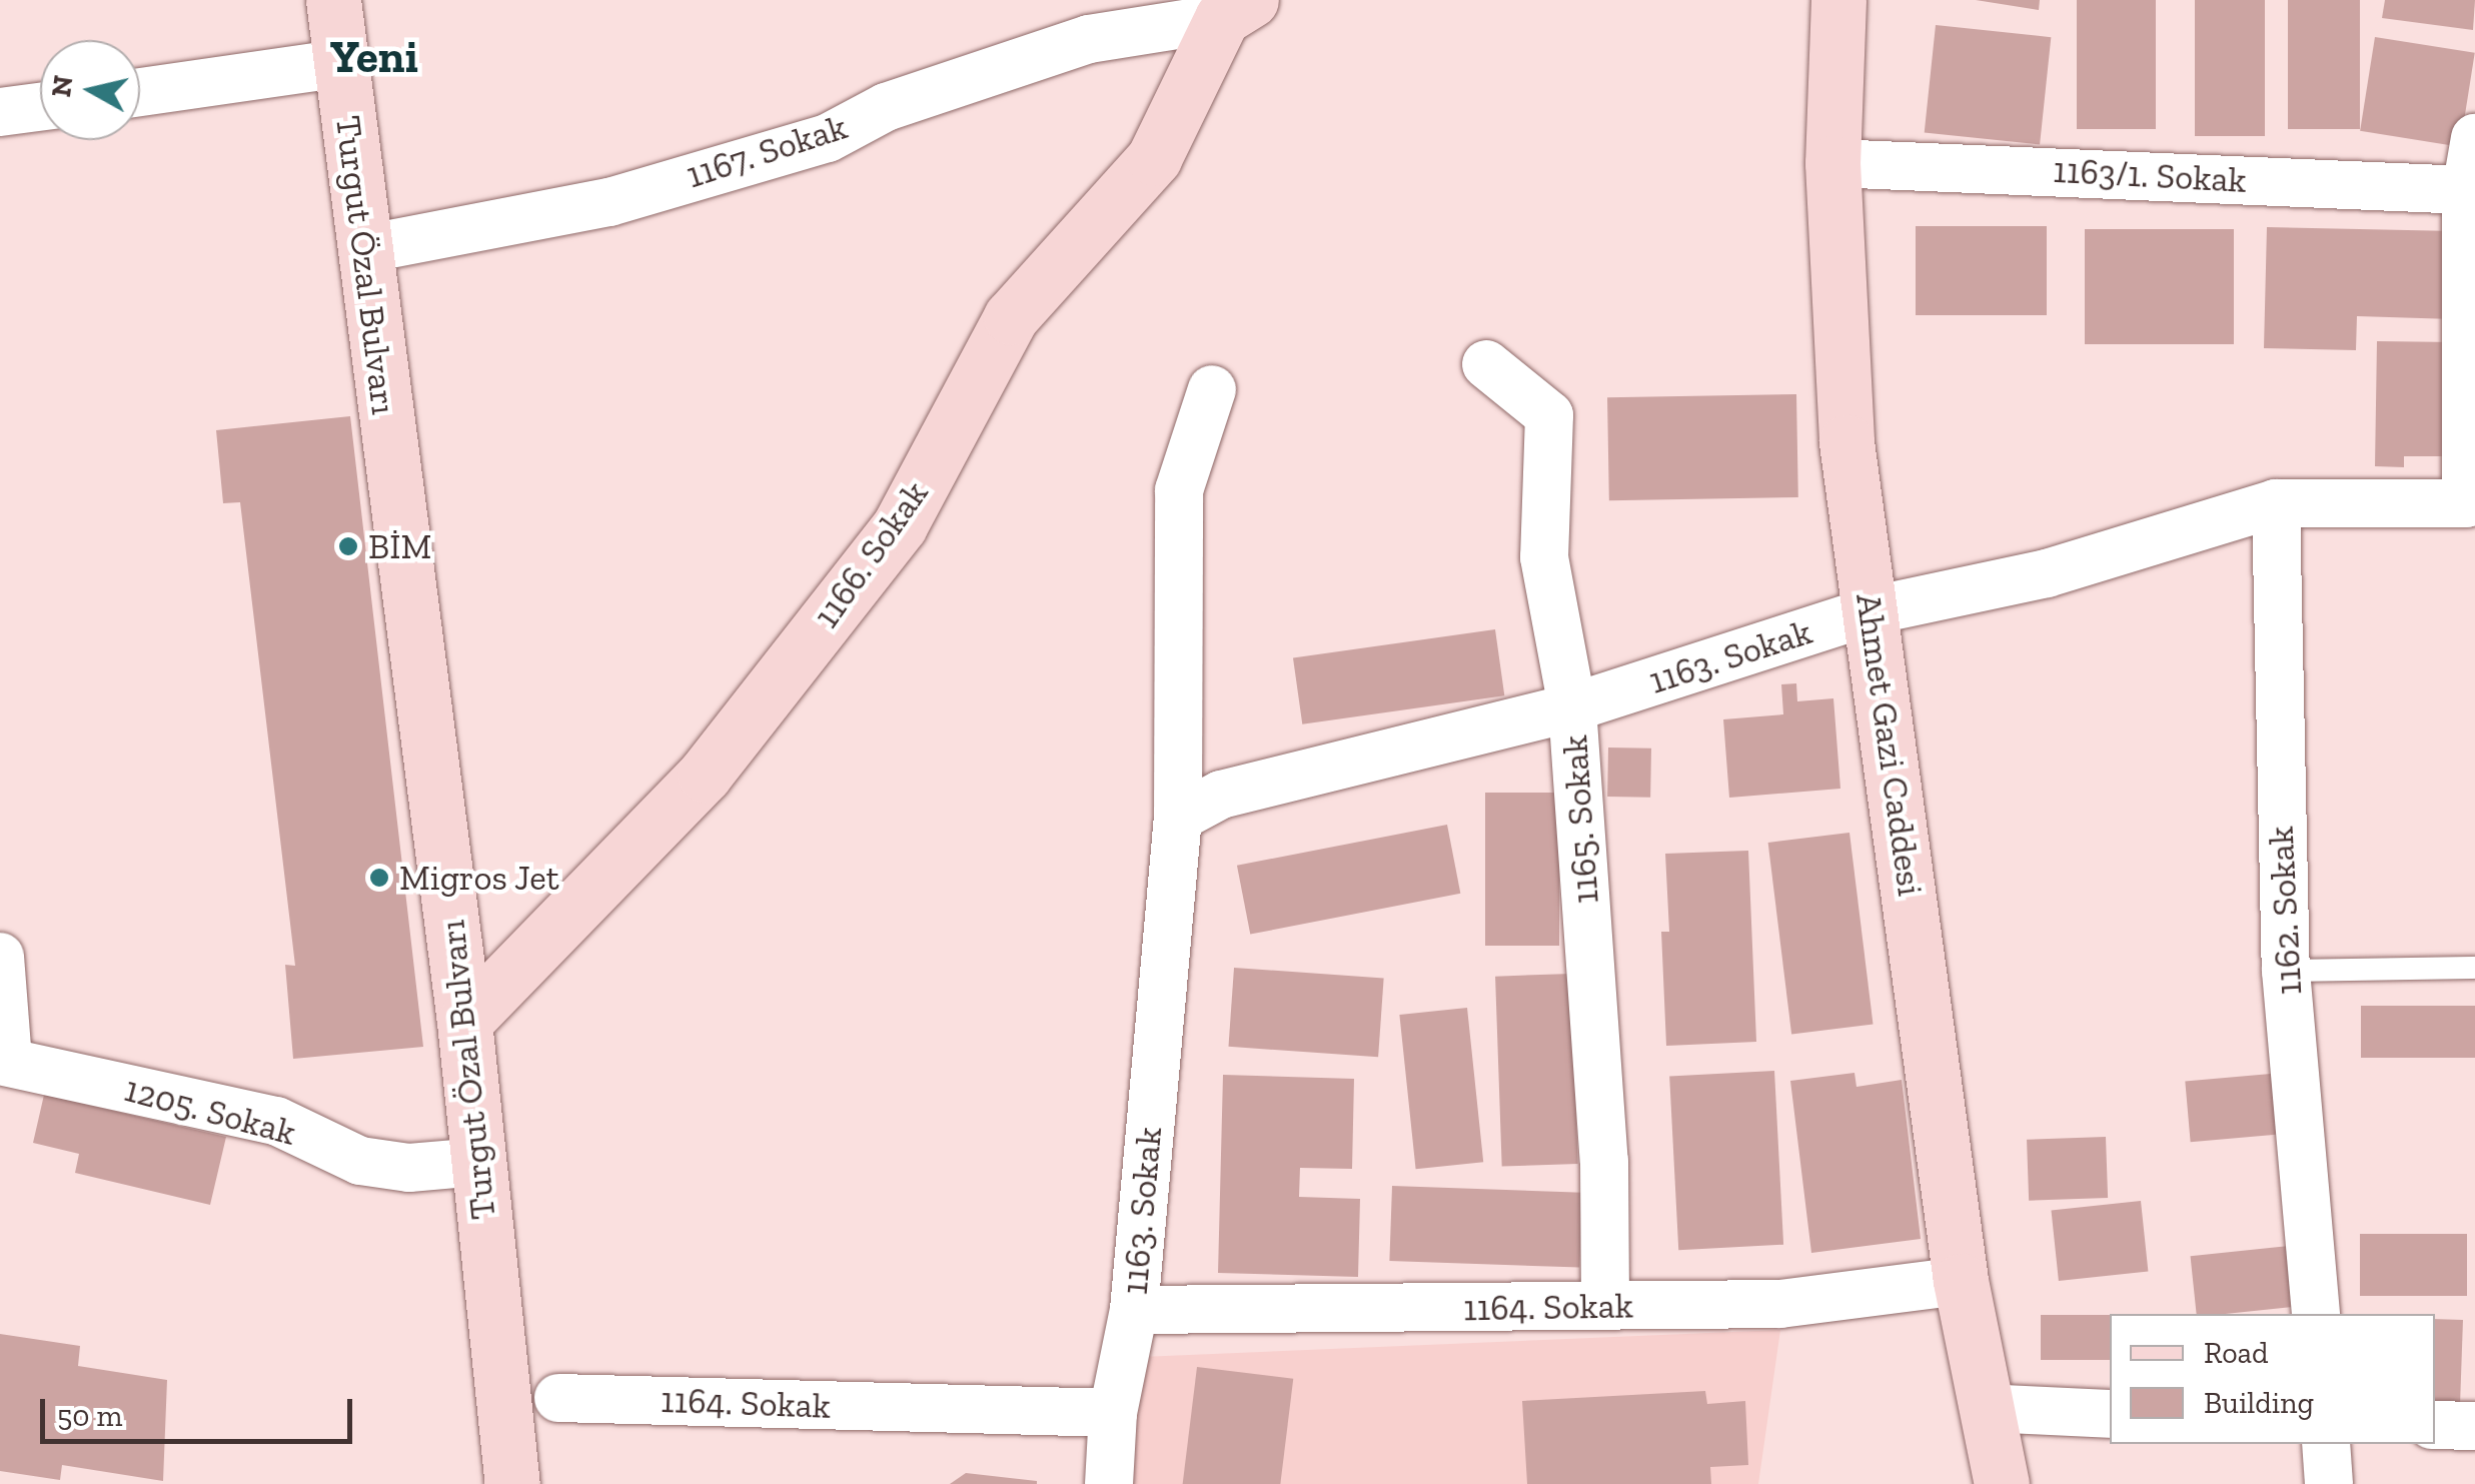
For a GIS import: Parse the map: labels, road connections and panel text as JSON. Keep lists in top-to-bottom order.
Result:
{
  "streets": {
    "street": [
      "1167. Sokak",
      "1163/1. Sokak",
      "Turgut Özal Bulvarı",
      "1166. Sokak",
      "1163. Sokak",
      "Ahmet Gazi Caddesi",
      "1165. Sokak",
      "1162. Sokak",
      "1205. Sokak",
      "1164. Sokak"
    ]
  },
  "crossings": [
    ["1167. Sokak", "Turgut Özal Bulvarı"],
    ["1167. Sokak", "1166. Sokak"],
    ["1163/1. Sokak", "1163. Sokak"],
    ["1163/1. Sokak", "Ahmet Gazi Caddesi"],
    ["Turgut Özal Bulvarı", "1166. Sokak"],
    ["Turgut Özal Bulvarı", "1205. Sokak"],
    ["1163. Sokak", "Ahmet Gazi Caddesi"],
    ["1163. Sokak", "1165. Sokak"],
    ["1163. Sokak", "1162. Sokak"],
    ["1163. Sokak", "1164. Sokak"],
    ["Ahmet Gazi Caddesi", "1164. Sokak"],
    ["1165. Sokak", "1164. Sokak"]
  ],
  "districts": ["Yeni"],
  "places": ["BİM", "Migros Jet"],
  "legend": ["Road", "Building"],
  "scale_bar": "50 m",
  "north": "left"
}
